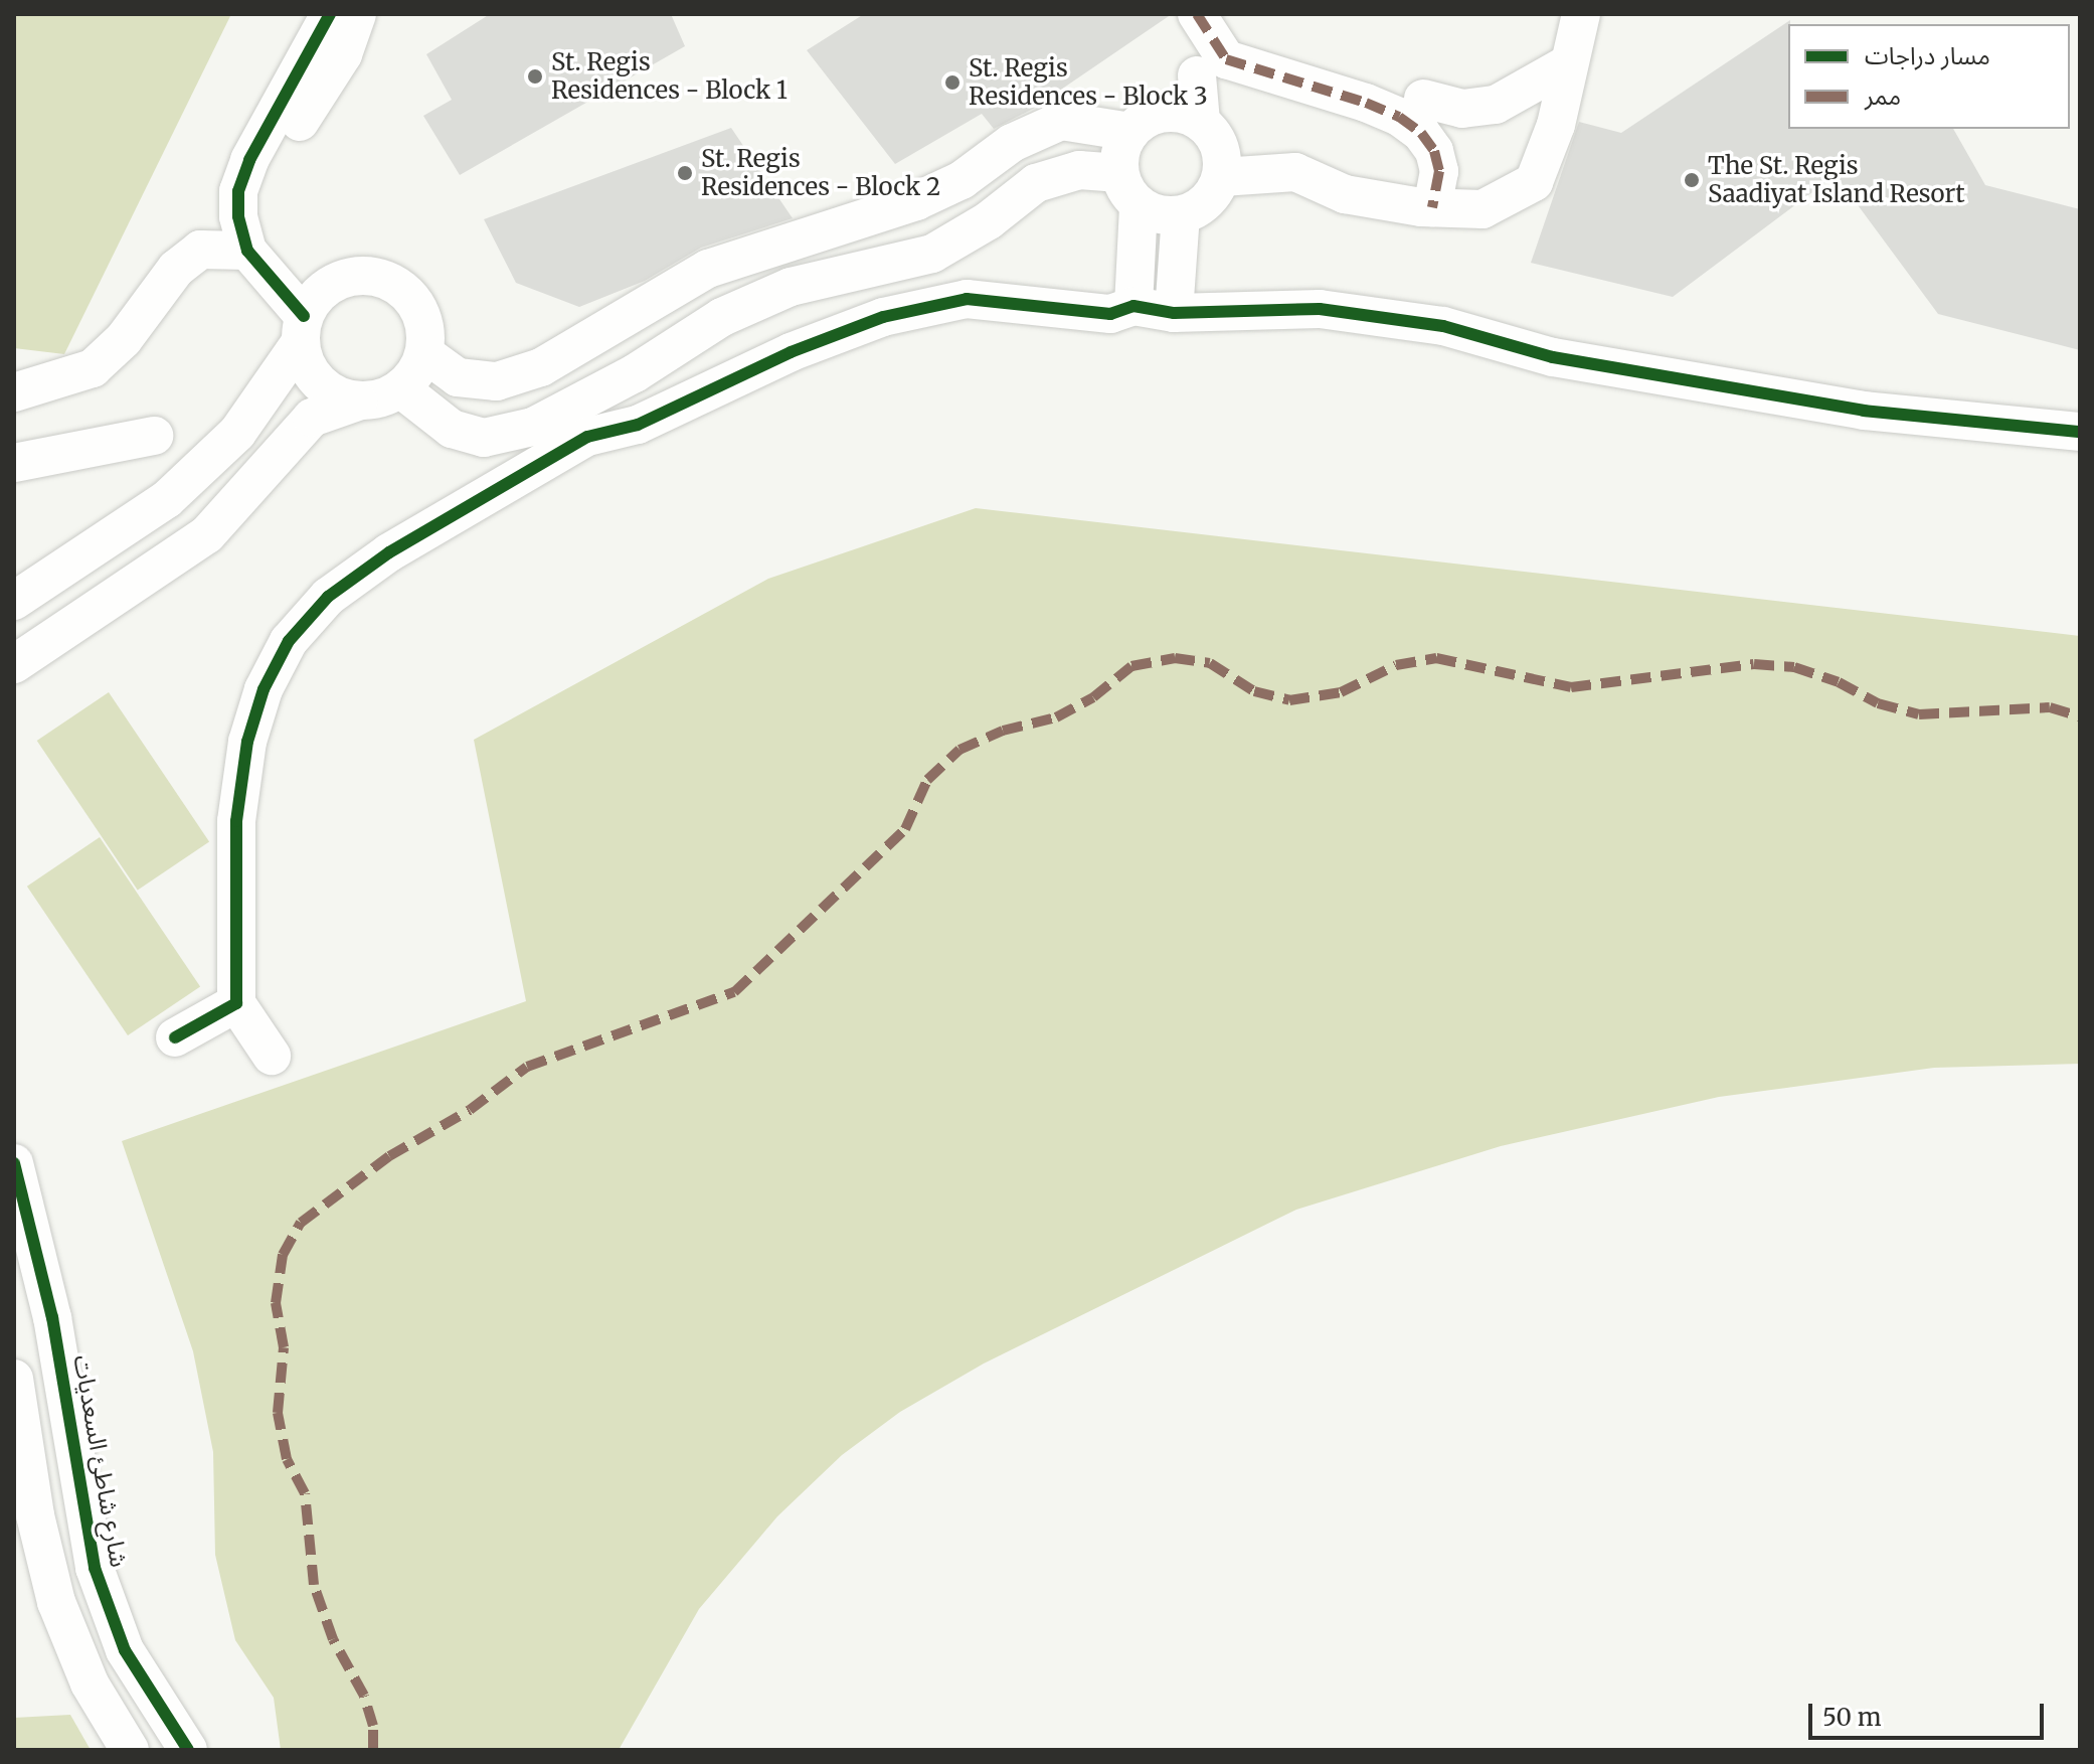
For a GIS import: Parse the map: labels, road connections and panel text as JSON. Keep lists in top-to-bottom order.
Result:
{
  "streets": {
    "street": ["شارع شاطئ السعديات"]
  },
  "places": [
    "St. Regis Residences - Block 1",
    "St. Regis Residences - Block 3",
    "St. Regis Residences - Block 2",
    "The St. Regis Saadiyat Island Resort"
  ],
  "legend": ["مسار دراجات", "ممر"],
  "scale_bar": "50 m"
}
